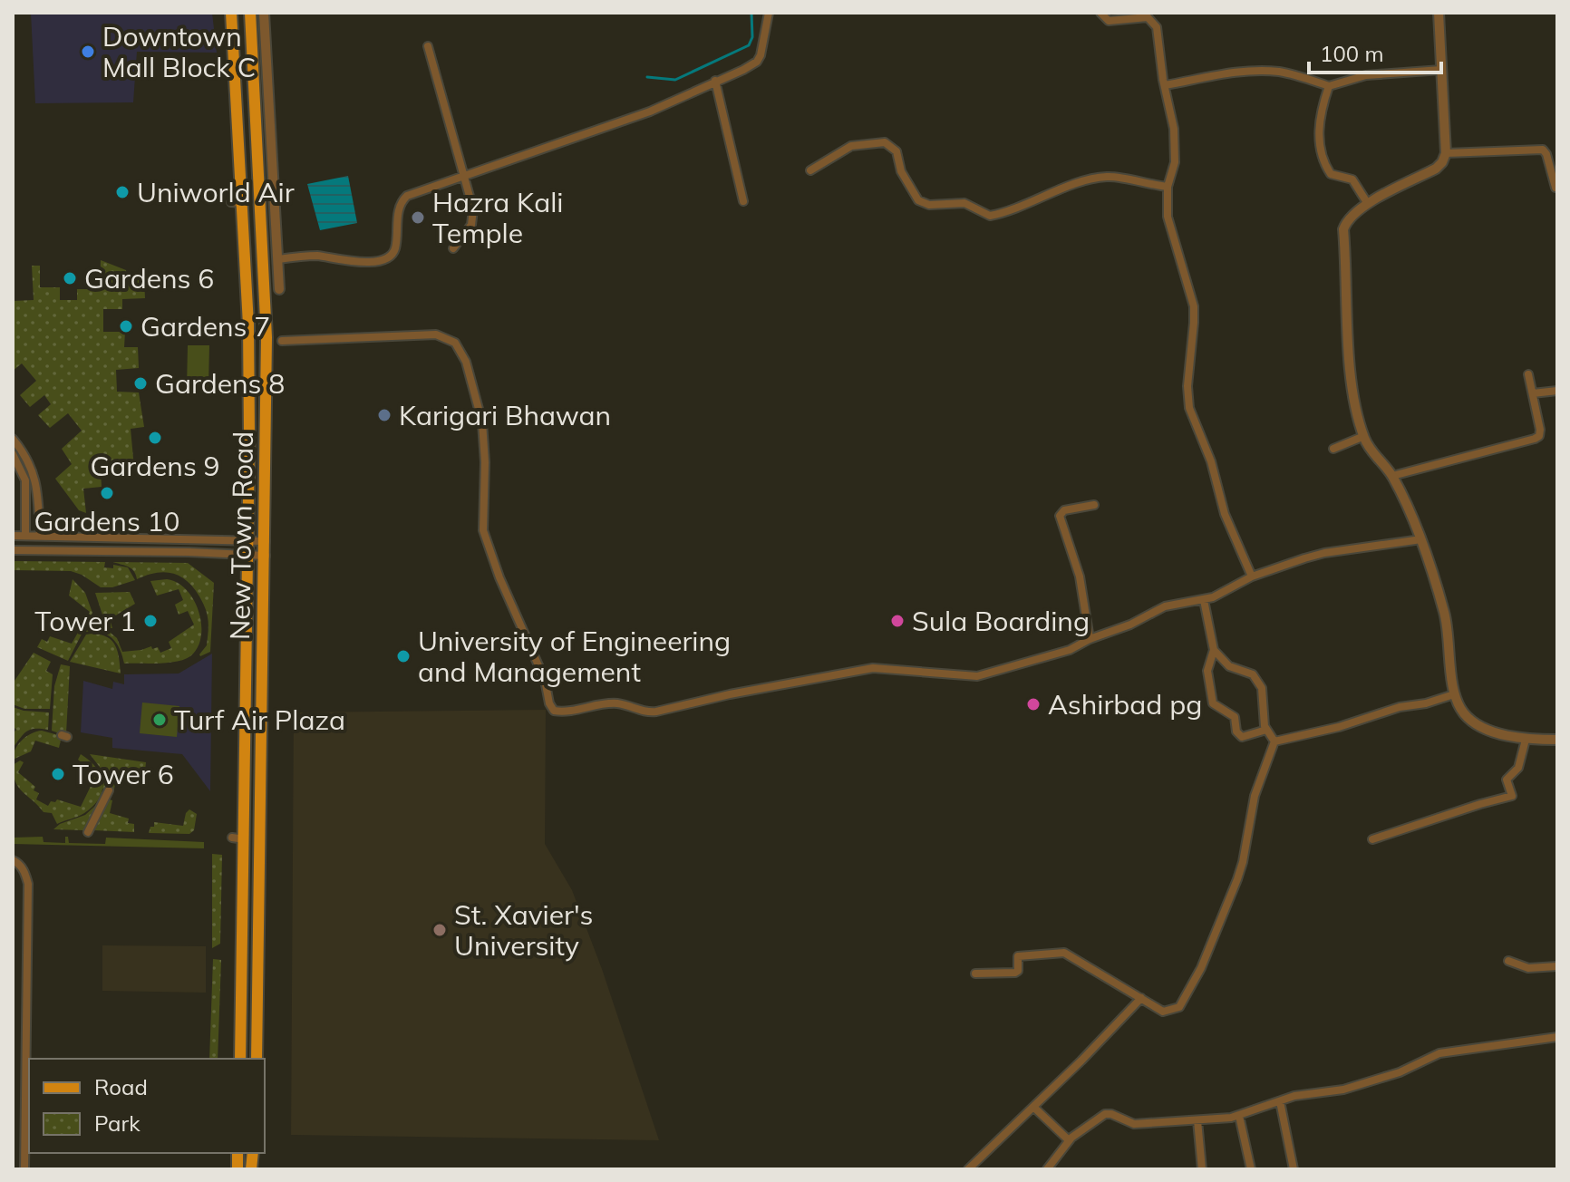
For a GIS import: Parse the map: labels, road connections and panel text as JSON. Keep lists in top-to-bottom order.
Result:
{
  "streets": {
    "main road": ["New Town Road"]
  },
  "places": [
    "Downtown Mall Block C",
    "Uniworld Air",
    "Hazra Kali Temple",
    "Gardens 6",
    "Gardens 7",
    "Gardens 8",
    "Karigari Bhawan",
    "Gardens 9",
    "Gardens 10",
    "Tower 1",
    "Sula Boarding",
    "University of Engineering and Management",
    "Ashirbad pg",
    "Turf Air Plaza",
    "Tower 6",
    "St. Xavier's University"
  ],
  "legend": ["Road", "Park"],
  "scale_bar": "100 m"
}
